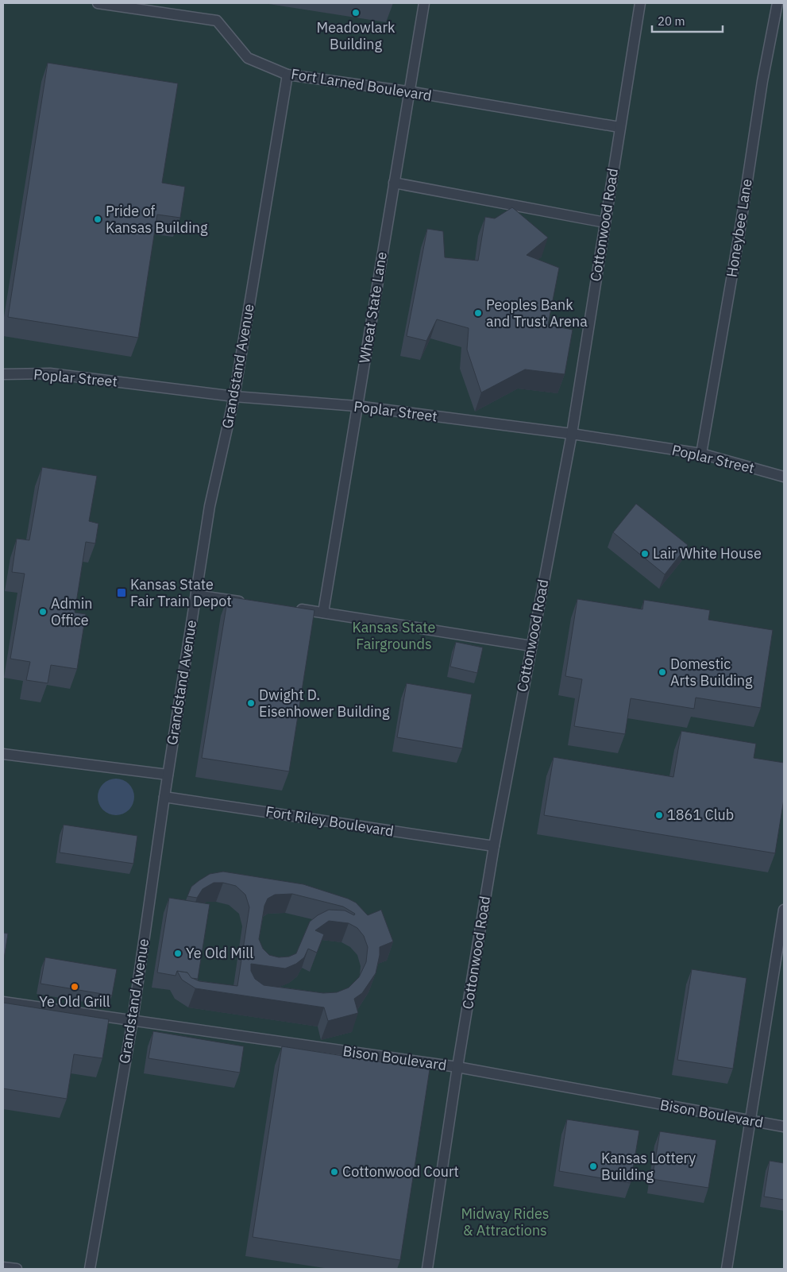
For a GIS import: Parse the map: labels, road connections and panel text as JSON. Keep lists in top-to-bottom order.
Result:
{
  "streets": {
    "lane": [
      "Fort Larned Boulevard",
      "Cottonwood Road",
      "Honeybee Lane",
      "Wheat State Lane",
      "Grandstand Avenue",
      "Poplar Street",
      "Fort Riley Boulevard",
      "Bison Boulevard"
    ]
  },
  "crossings": [
    ["Fort Larned Boulevard", "Cottonwood Road"],
    ["Fort Larned Boulevard", "Wheat State Lane"],
    ["Fort Larned Boulevard", "Grandstand Avenue"],
    ["Cottonwood Road", "Poplar Street"],
    ["Cottonwood Road", "Fort Riley Boulevard"],
    ["Cottonwood Road", "Bison Boulevard"],
    ["Honeybee Lane", "Poplar Street"],
    ["Wheat State Lane", "Poplar Street"],
    ["Grandstand Avenue", "Poplar Street"],
    ["Grandstand Avenue", "Fort Riley Boulevard"],
    ["Grandstand Avenue", "Bison Boulevard"]
  ],
  "parks": ["Kansas State Fairgrounds", "Midway Rides & Attractions"],
  "places": {
    "other": [
      "Meadowlark Building",
      "Pride of Kansas Building",
      "Peoples Bank and Trust Arena",
      "Lair White House",
      "Admin Office",
      "Domestic Arts Building",
      "Dwight D. Eisenhower Building",
      "1861 Club",
      "Ye Old Mill",
      "Ye Old Grill",
      "Kansas Lottery Building",
      "Cottonwood Court"
    ],
    "transit": ["Kansas State Fair Train Depot"]
  },
  "scale_bar": "20 m"
}
